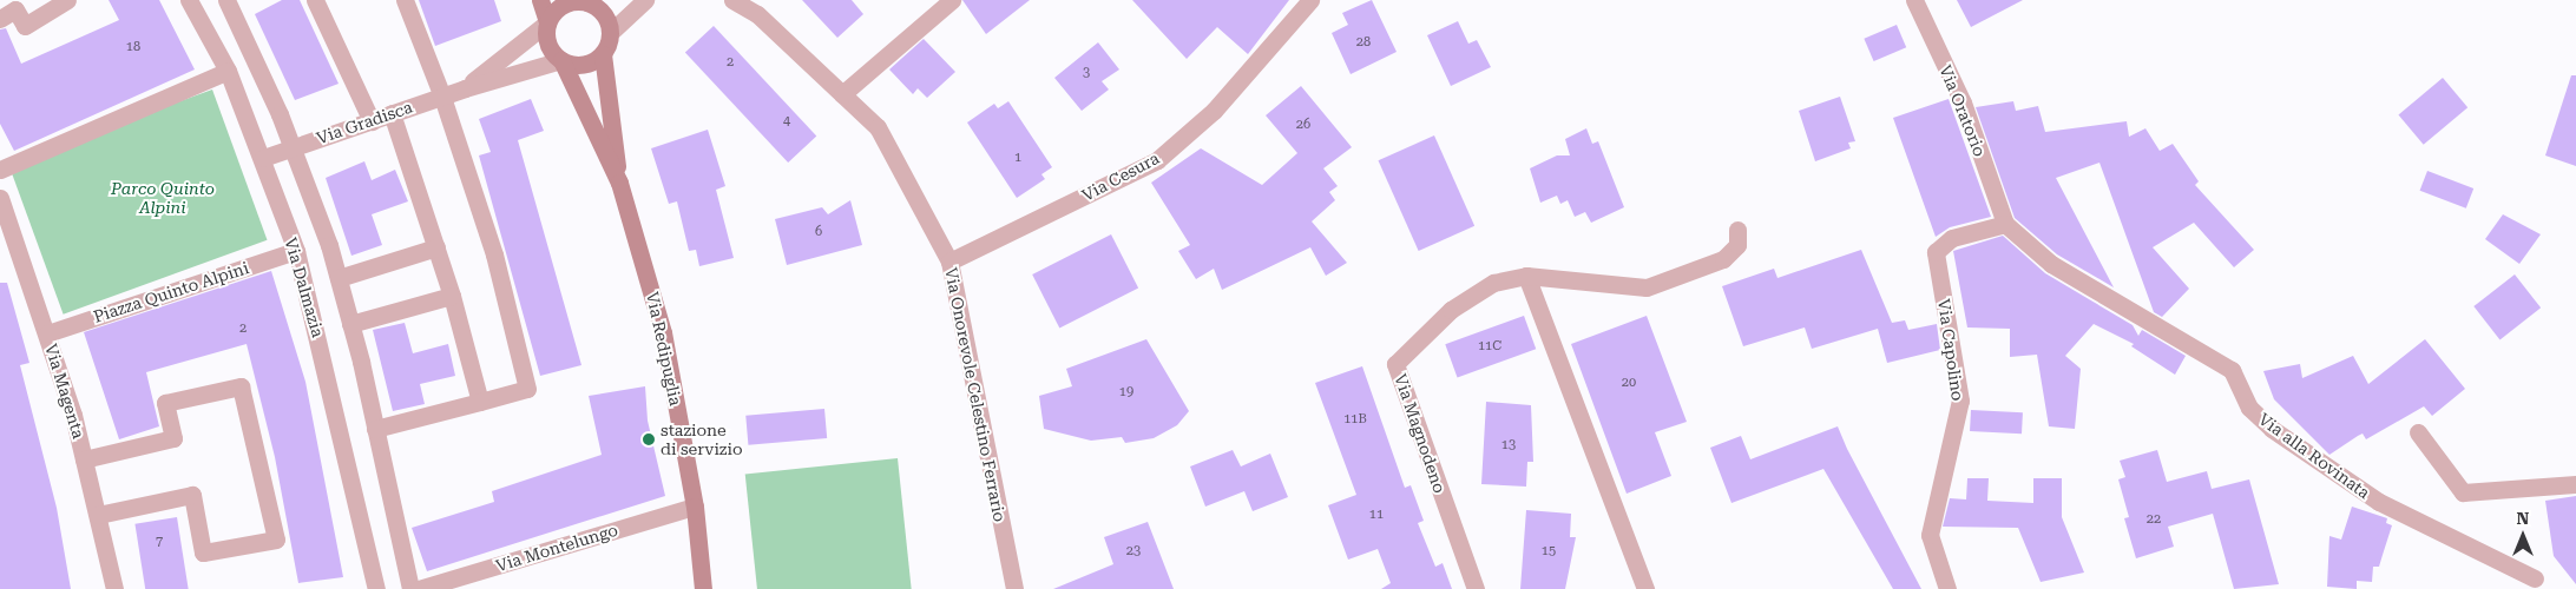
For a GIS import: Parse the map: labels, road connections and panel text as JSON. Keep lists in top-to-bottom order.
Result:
{
  "streets": {
    "main road": ["Via Redipuglia"],
    "street": [
      "Via Oratorio",
      "Via Gradisca",
      "Via Cesura",
      "Via Dalmazia",
      "Piazza Quinto Alpini",
      "Via Capolino",
      "Via Magenta",
      "Via Onorevole Celestino Ferrario",
      "Via Magnodeno",
      "Via alla Rovinata",
      "Via Montelungo"
    ]
  },
  "crossings": [
    ["Via Oratorio", "Via Capolino"],
    ["Via Oratorio", "Via alla Rovinata"],
    ["Via Gradisca", "Via Dalmazia"],
    ["Via Gradisca", "Via Redipuglia"],
    ["Via Cesura", "Via Onorevole Celestino Ferrario"],
    ["Via Dalmazia", "Piazza Quinto Alpini"],
    ["Piazza Quinto Alpini", "Via Magenta"],
    ["Via Redipuglia", "Via Montelungo"],
    ["Via Capolino", "Via alla Rovinata"]
  ],
  "parks": ["Parco Quinto Alpini"],
  "places": ["stazione di servizio"],
  "house_numbers": [
    "28",
    "18",
    "2",
    "3",
    "4",
    "26",
    "1",
    "6",
    "2",
    "11C",
    "20",
    "19",
    "11B",
    "13",
    "11",
    "22",
    "7",
    "23",
    "15"
  ],
  "north": "top"
}
